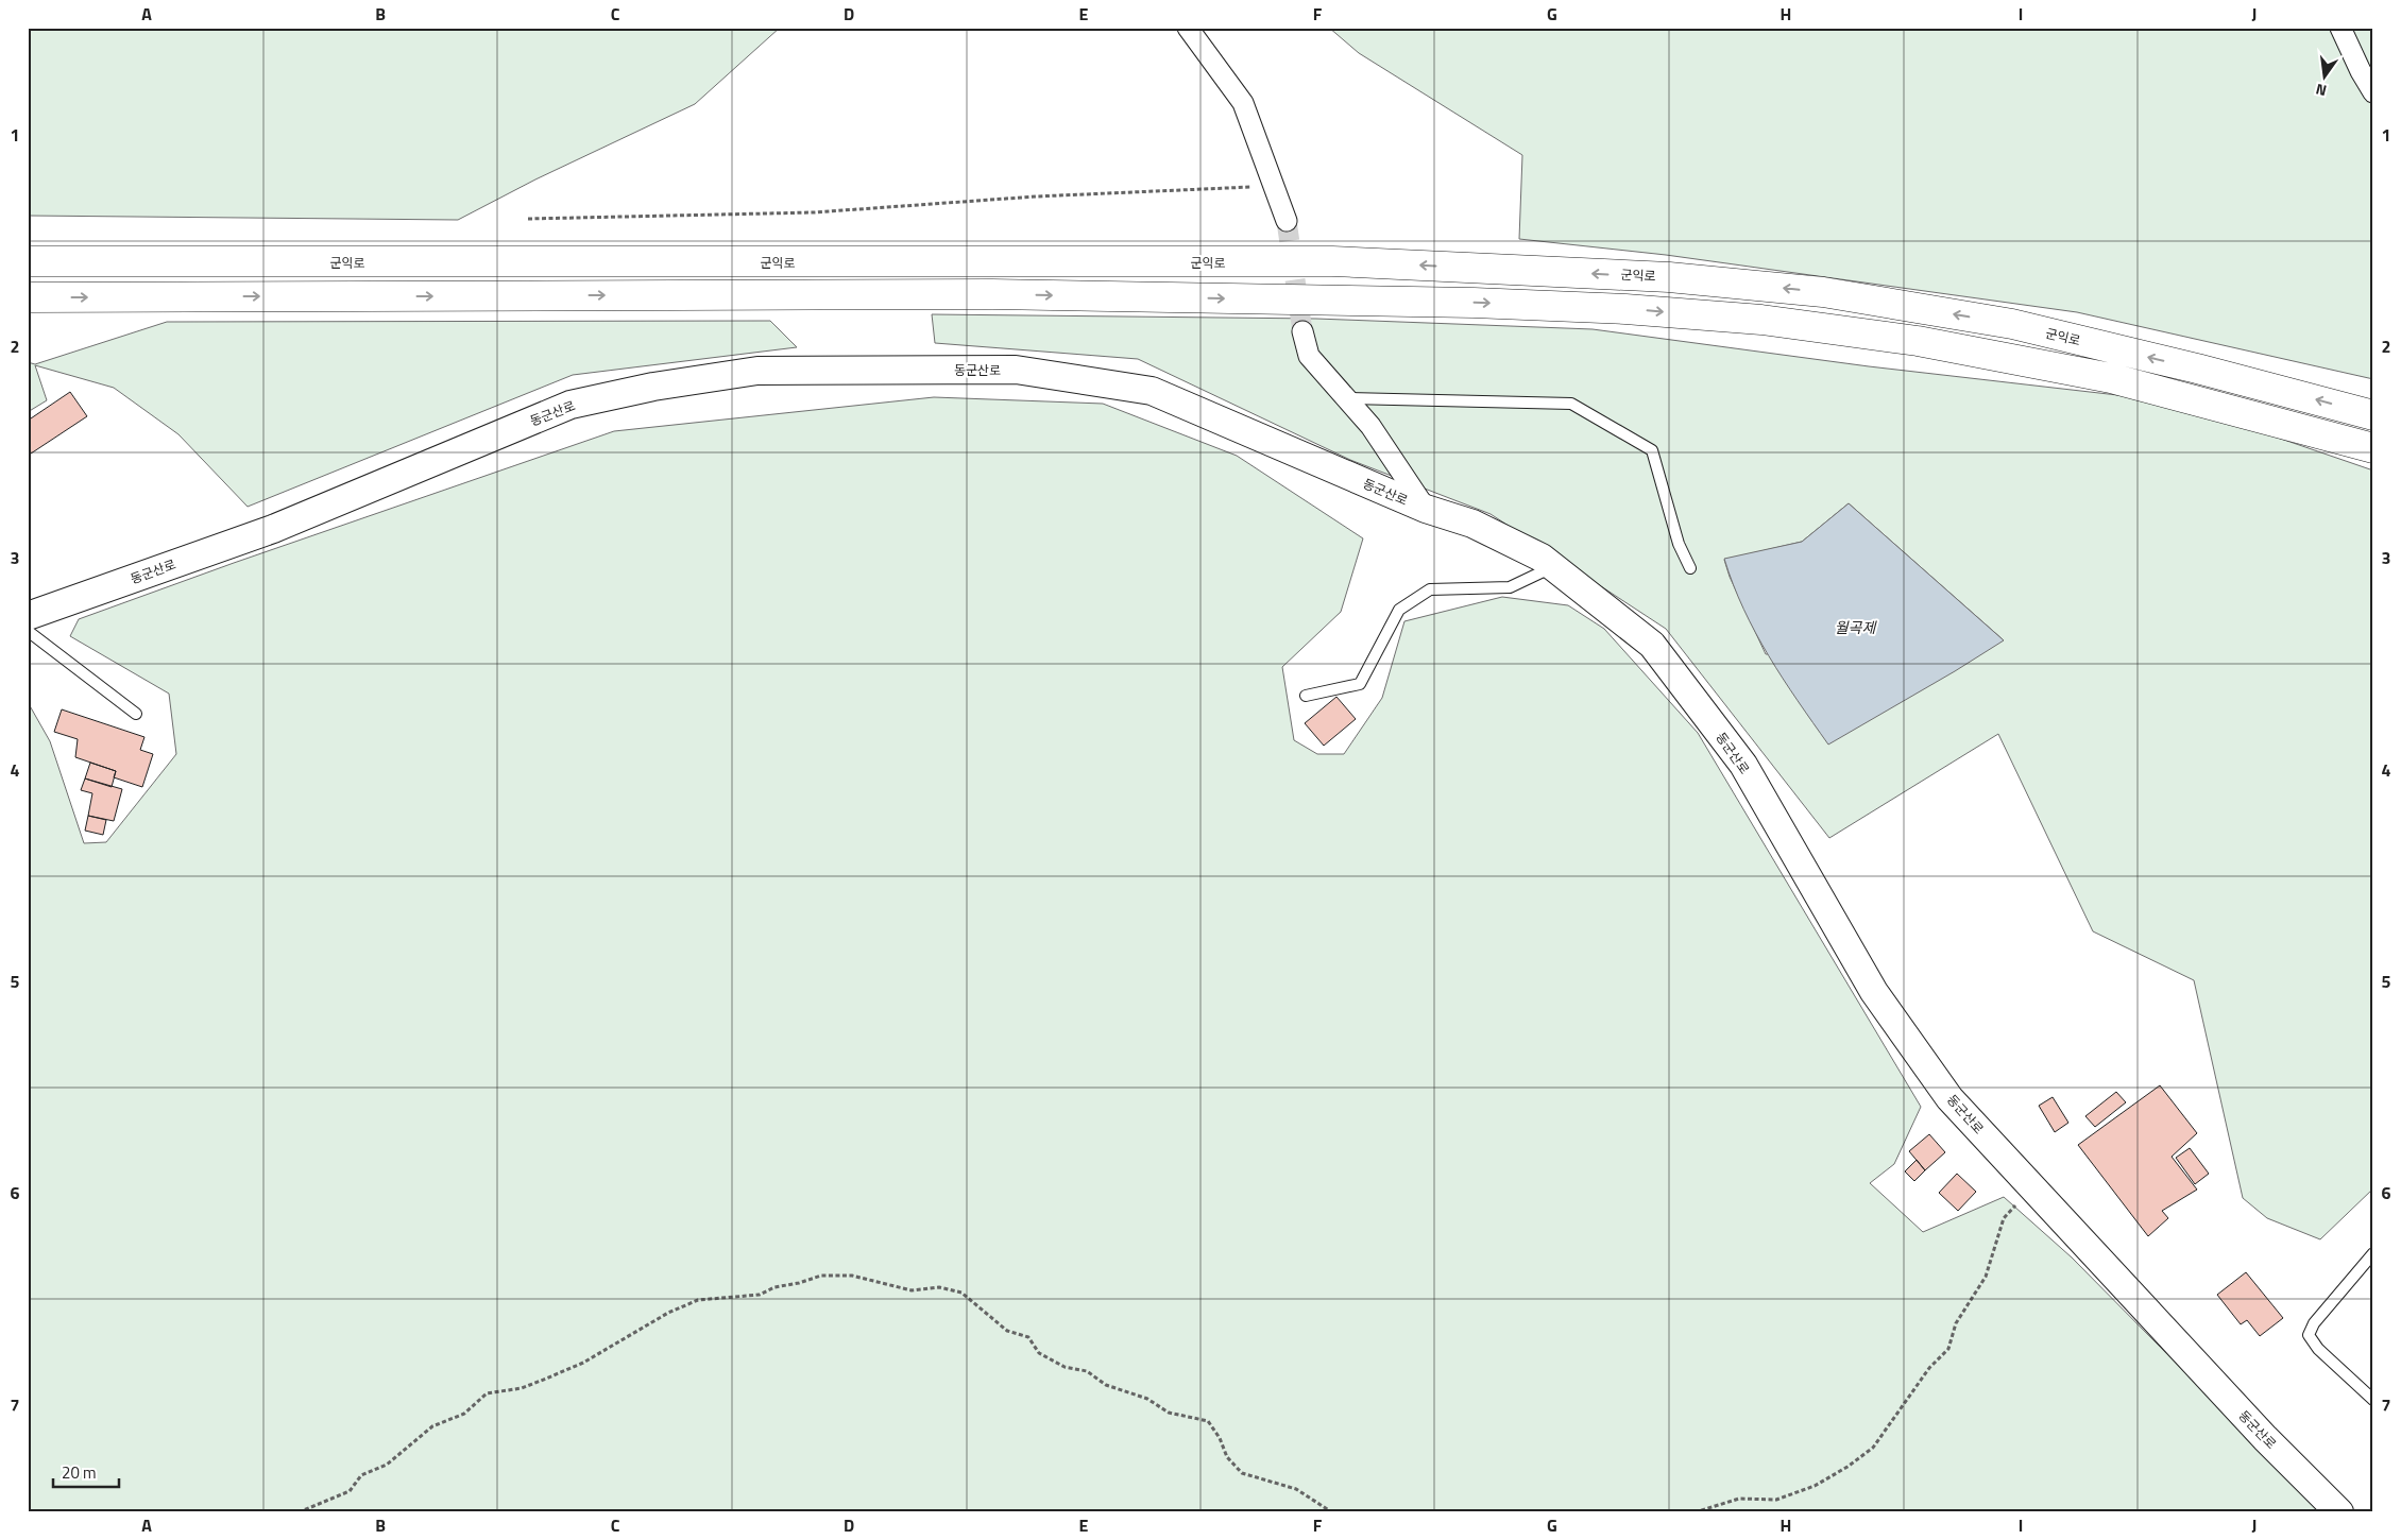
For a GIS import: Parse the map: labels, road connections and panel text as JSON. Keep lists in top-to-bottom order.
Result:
{
  "streets": {
    "highway": ["군익로"],
    "street": ["동군산로"]
  },
  "water": ["월곡제"],
  "scale_bar": "20 m",
  "north": "bottom",
  "grid": {
    "columns": [
      "A",
      "B",
      "C",
      "D",
      "E",
      "F",
      "G",
      "H",
      "I",
      "J"
    ],
    "rows": [
      "1",
      "2",
      "3",
      "4",
      "5",
      "6",
      "7"
    ]
  }
}
